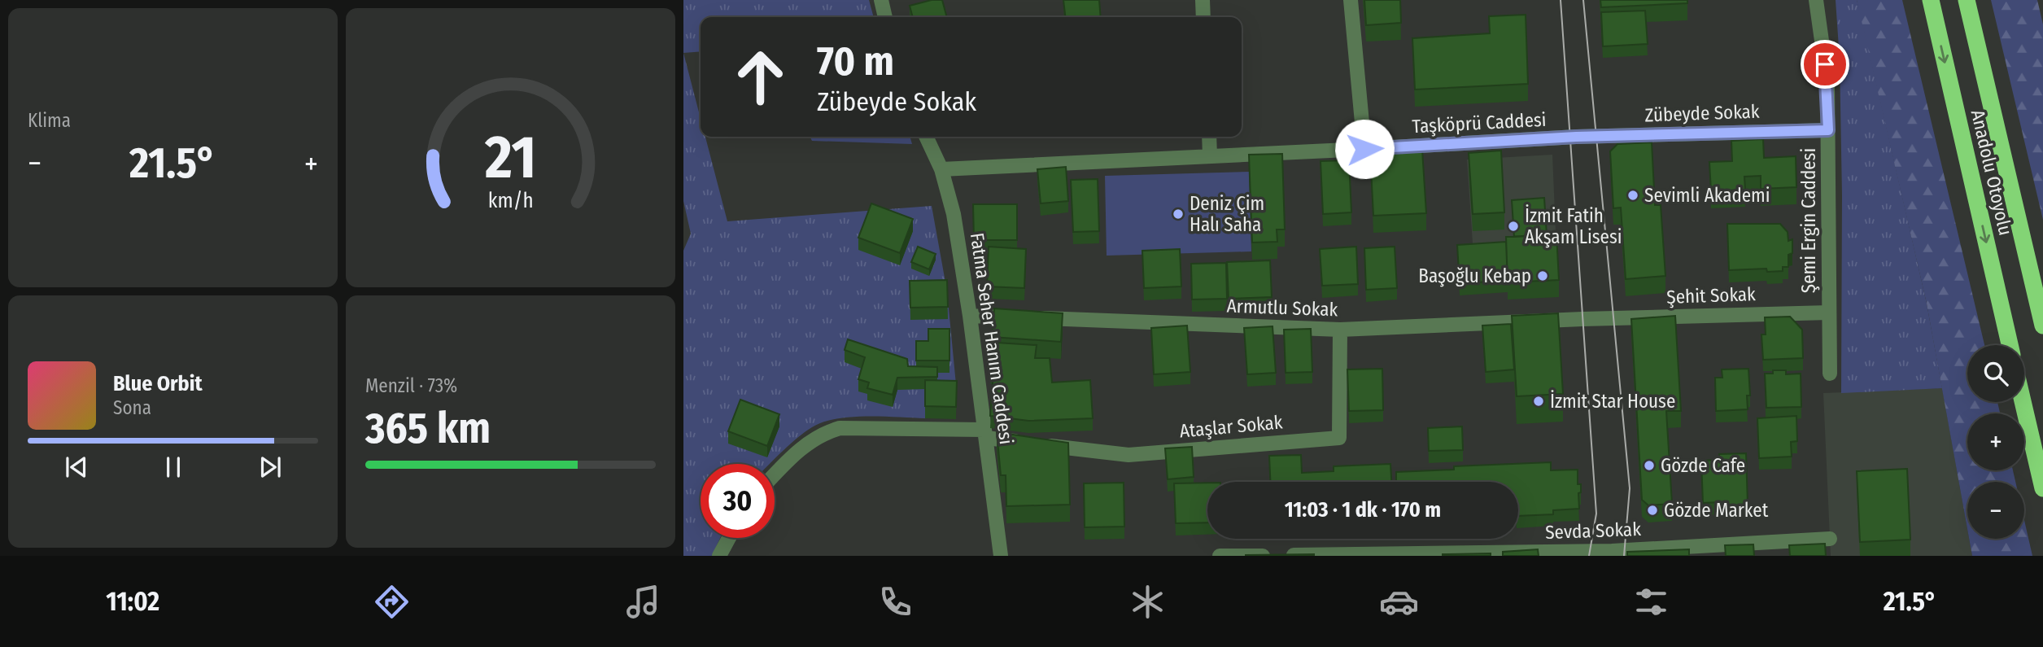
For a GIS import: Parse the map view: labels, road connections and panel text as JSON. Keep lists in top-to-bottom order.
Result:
{
  "streets": {
    "highway": ["Anadolu Otoyolu"],
    "street": [
      "Zübeyde Sokak",
      "Taşköprü Caddesi",
      "Şemi Ergin Caddesi",
      "Şehit Sokak",
      "Armutlu Sokak",
      "Fatma Seher Hanım Caddesi",
      "Ataşlar Sokak",
      "Sevda Sokak"
    ]
  },
  "crossings": [
    ["Zübeyde Sokak", "Taşköprü Caddesi"],
    ["Zübeyde Sokak", "Şemi Ergin Caddesi"],
    ["Taşköprü Caddesi", "Fatma Seher Hanım Caddesi"],
    ["Şemi Ergin Caddesi", "Şehit Sokak"],
    ["Şehit Sokak", "Armutlu Sokak"],
    ["Armutlu Sokak", "Fatma Seher Hanım Caddesi"],
    ["Armutlu Sokak", "Ataşlar Sokak"],
    ["Fatma Seher Hanım Caddesi", "Ataşlar Sokak"]
  ],
  "places": [
    "Sevimli Akademi",
    "Deniz Çim Halı Saha",
    "İzmit Fatih Akşam Lisesi",
    "Başoğlu Kebap",
    "İzmit Star House",
    "Gözde Cafe",
    "Gözde Market"
  ],
  "page": {
    "tile": [
      "Klima",
      ["Menzil · 73%", "365 km"]
    ],
    "turn": ["70 m", "Zübeyde Sokak"],
    "heat": ["−", "21.5°", "+"],
    "map_buttons": ["+", "−"],
    "song": ["Blue Orbit", "Sona"],
    "limit": "30",
    "trip": "11:03 · 1 dk · 170 m",
    "tabs": ["11:02", "21.5°"],
    "gauge": ["21", "km/h"]
  }
}
